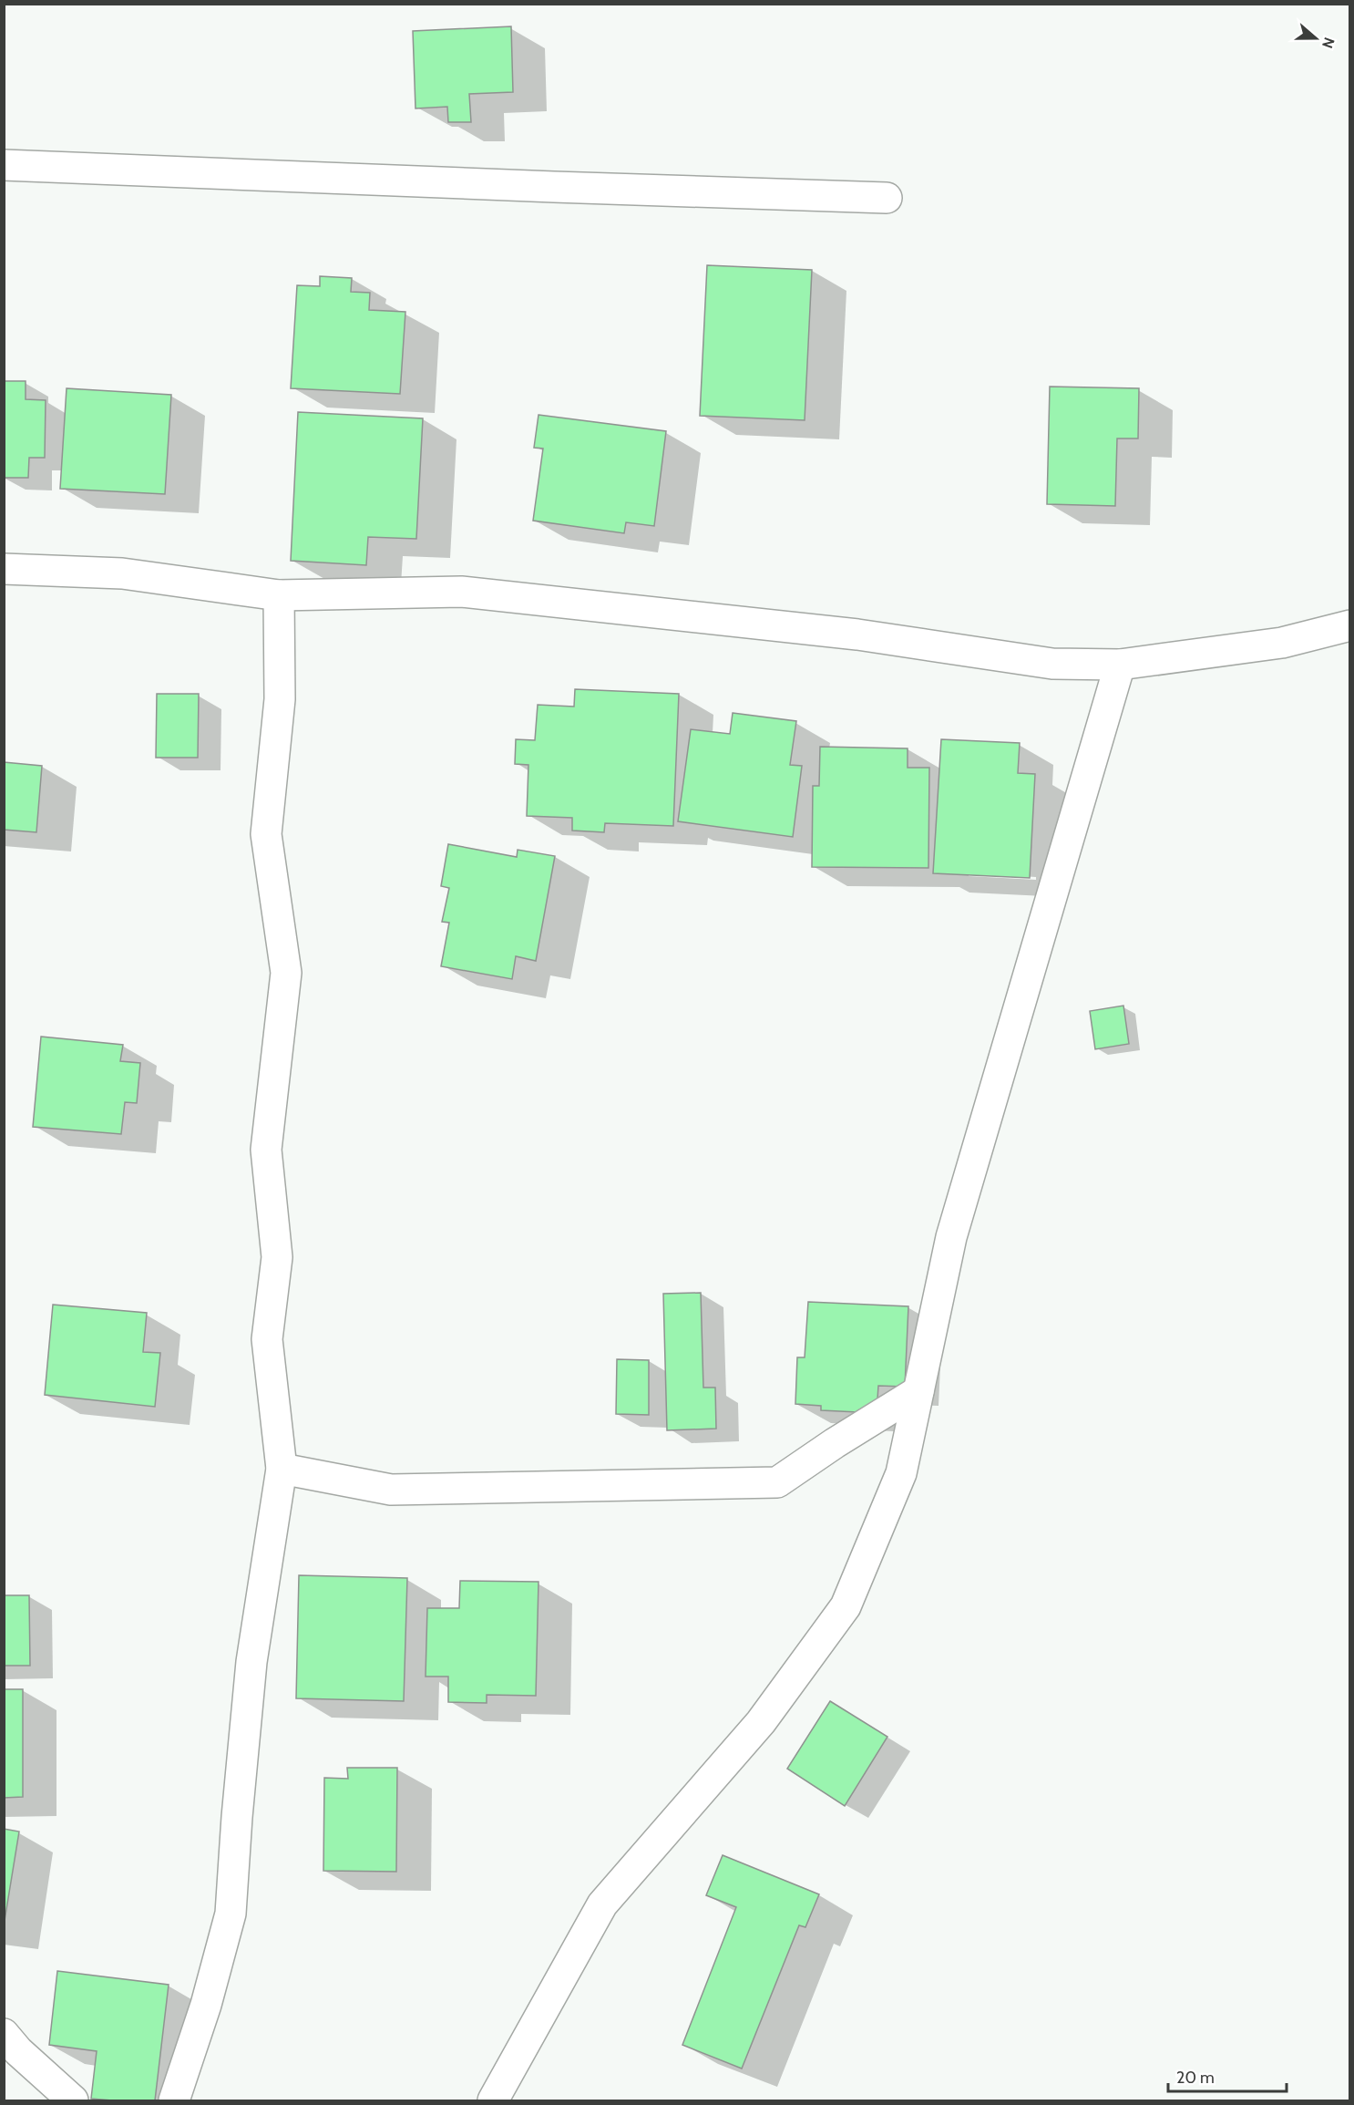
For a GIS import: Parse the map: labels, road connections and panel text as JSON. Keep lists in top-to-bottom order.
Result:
{
  "scale_bar": "20 m",
  "north": "right"
}
